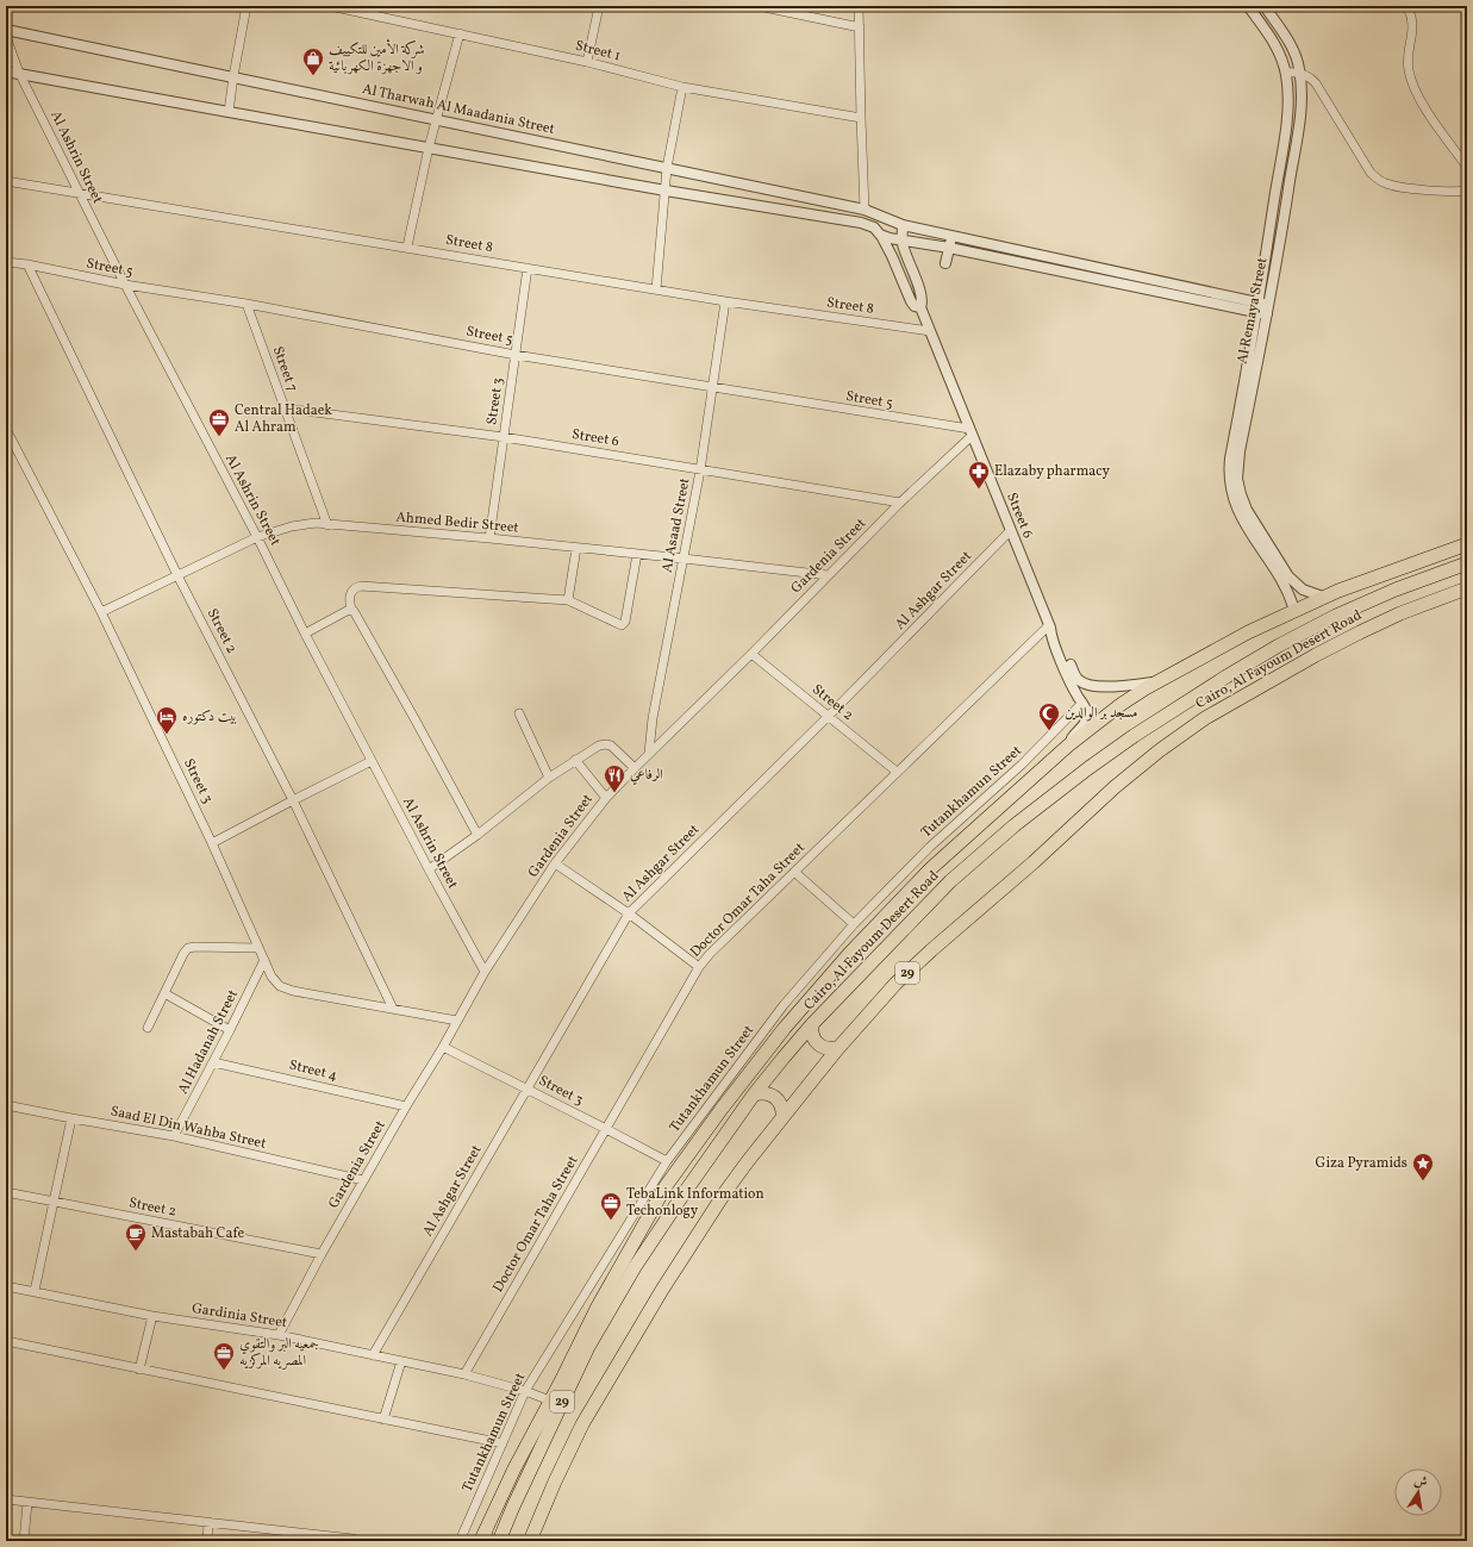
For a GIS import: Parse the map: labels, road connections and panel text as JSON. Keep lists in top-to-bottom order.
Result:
{
  "streets": {
    "main road": ["Cairo, Al Fayoum Desert Road", "29"],
    "street": [
      "Street 1",
      "Al Tharwah Al Maadania Street",
      "Al Ashrin Street",
      "Street 8",
      "Street 5",
      "Al Remaya Street",
      "Street 7",
      "Street 3",
      "Street 6",
      "Ahmed Bedir Street",
      "Al Asaad Street",
      "Gardenia Street",
      "Al Ashgar Street",
      "Street 2",
      "Tutankhamun Street",
      "Doctor Omar Taha Street",
      "Al Hadanah Street",
      "Street 4",
      "Saad El Din Wahba Street",
      "Gardinia Street"
    ]
  },
  "crossings": [
    ["Al Tharwah Al Maadania Street", "Al Remaya Street"],
    ["Al Tharwah Al Maadania Street", "Street 6"],
    ["Al Ashrin Street", "Street 8"],
    ["Al Ashrin Street", "Street 5"],
    ["Al Ashrin Street", "Ahmed Bedir Street"],
    ["Al Ashrin Street", "Gardenia Street"],
    ["Street 8", "Street 3"],
    ["Street 8", "Street 6"],
    ["Street 8", "Al Asaad Street"],
    ["Street 5", "Street 7"],
    ["Street 5", "Street 3"],
    ["Street 5", "Street 6"],
    ["Street 5", "Al Asaad Street"],
    ["Street 5", "Gardenia Street"],
    ["Street 5", "Street 2"],
    ["Street 7", "Street 6"],
    ["Street 7", "Ahmed Bedir Street"],
    ["Street 3", "Street 6"],
    ["Street 3", "Ahmed Bedir Street"],
    ["Street 3", "Gardenia Street"],
    ["Street 3", "Al Ashgar Street"],
    ["Street 3", "Street 2"],
    ["Street 3", "Tutankhamun Street"],
    ["Street 3", "Doctor Omar Taha Street"],
    ["Street 3", "Al Hadanah Street"],
    ["Street 6", "Al Asaad Street"],
    ["Street 6", "Gardenia Street"],
    ["Street 6", "Al Ashgar Street"],
    ["Street 6", "Tutankhamun Street"],
    ["Street 6", "Doctor Omar Taha Street"],
    ["Ahmed Bedir Street", "Al Asaad Street"],
    ["Ahmed Bedir Street", "Gardenia Street"],
    ["Ahmed Bedir Street", "Street 2"],
    ["Al Asaad Street", "Gardenia Street"],
    ["Gardenia Street", "Street 2"],
    ["Gardenia Street", "Street 4"],
    ["Gardenia Street", "Saad El Din Wahba Street"],
    ["Gardenia Street", "Gardinia Street"],
    ["Al Ashgar Street", "Street 2"],
    ["Al Ashgar Street", "Gardinia Street"],
    ["Street 2", "Doctor Omar Taha Street"],
    ["Tutankhamun Street", "Gardinia Street"],
    ["Doctor Omar Taha Street", "Gardinia Street"],
    ["Al Hadanah Street", "Street 4"],
    ["Al Hadanah Street", "Saad El Din Wahba Street"]
  ],
  "places": {
    "shop": ["شركة الأمين للتكييف و الاجهزة الكهربائية"],
    "office": ["Central Hadaek Al Ahram", "TebaLink Information Techonlogy", "جمعيه البر والتقوي المصريه المركزيه"],
    "pharmacy": ["Elazaby pharmacy"],
    "mosque": ["مسجد بر الوالدين"],
    "hotel": ["بيت دكتوره"],
    "restaurant": ["الرفاعي"],
    "place": ["Giza Pyramids"],
    "cafe": ["Mastabah Cafe"]
  },
  "north": "top"
}
